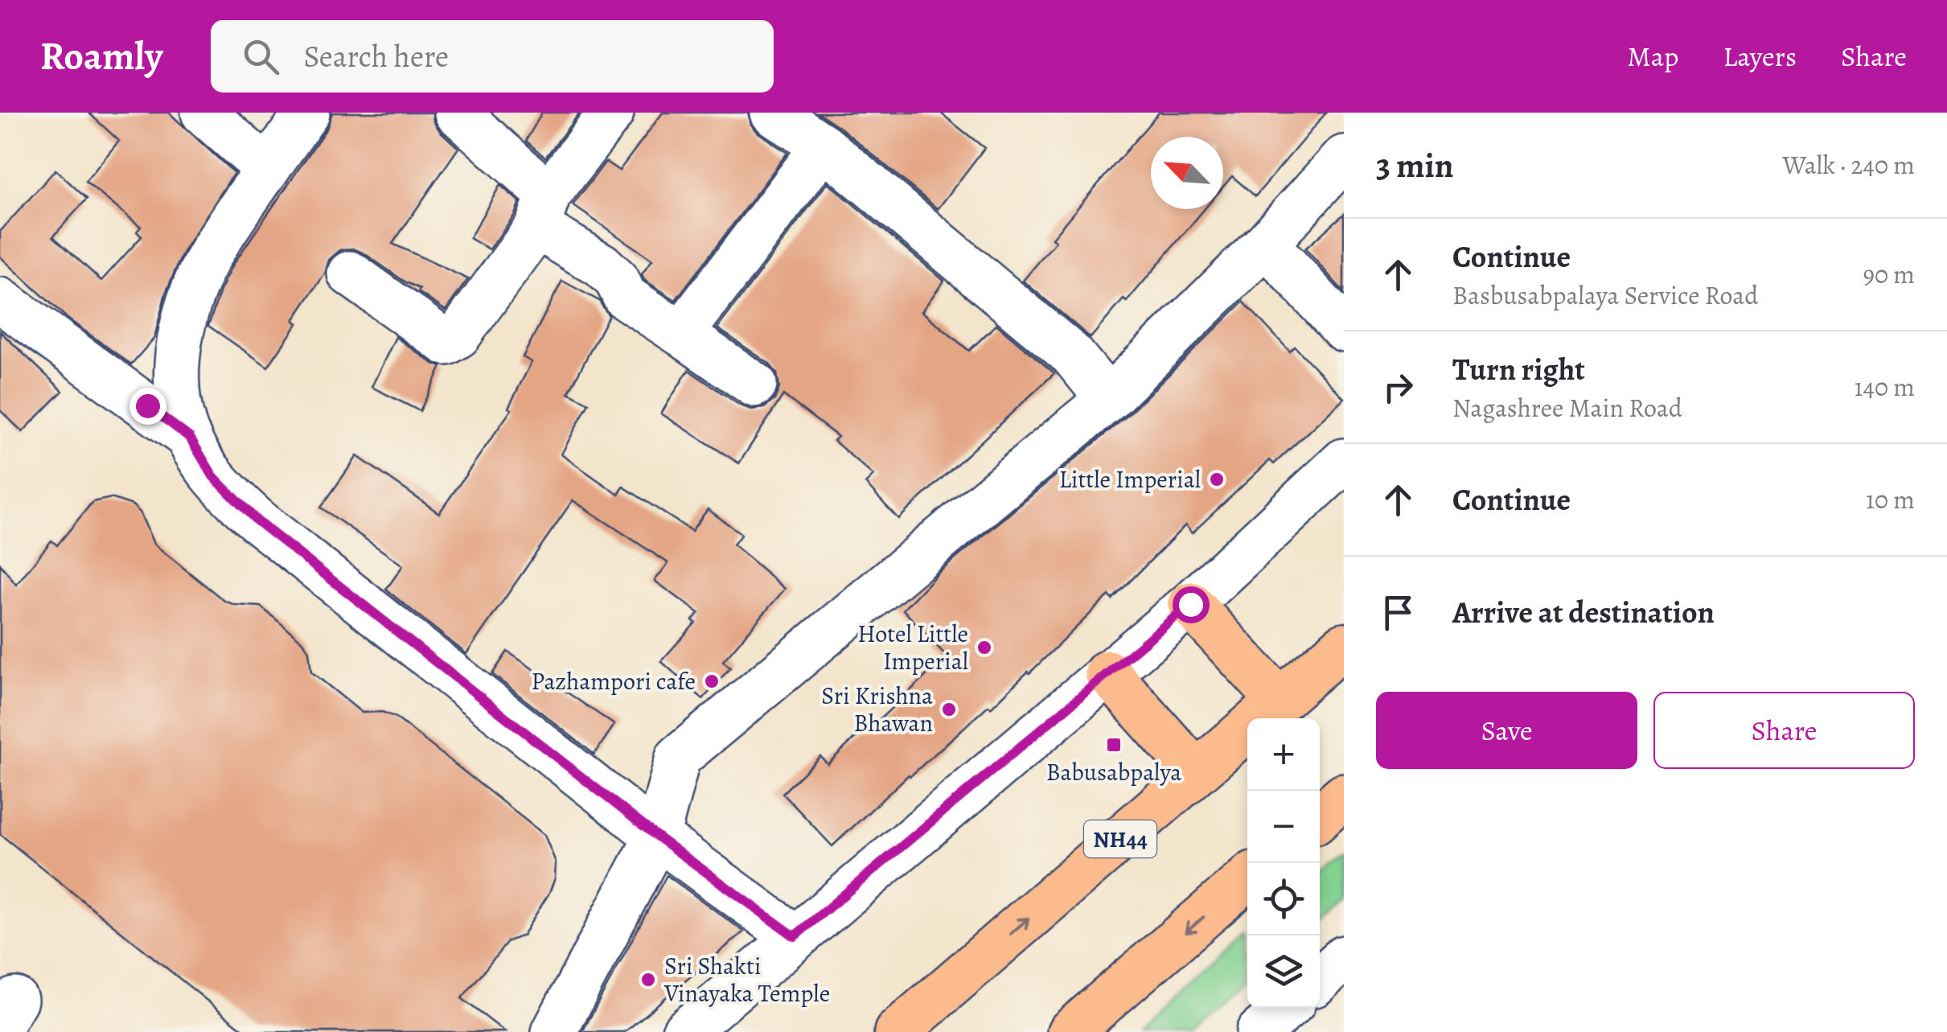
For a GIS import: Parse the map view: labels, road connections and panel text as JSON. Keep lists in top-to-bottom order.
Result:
{
  "streets": {
    "highway": ["NH44"]
  },
  "places": {
    "other": [
      "Little Imperial",
      "Hotel Little Imperial",
      "Pazhampori cafe",
      "Sri Krishna Bhawan",
      "Sri Shakti Vinayaka Temple"
    ],
    "transit": ["Babusabpalya"]
  },
  "north": "top left",
  "page": {
    "header": "Roamly",
    "search": "Search here",
    "nav": ["Map", "Layers", "Share"],
    "heading": ["3 min", "Walk · 240 m"],
    "list": [
      ["Continue", "Basbusabpalaya Service Road", "90 m"],
      ["Turn right", "Nagashree Main Road", "140 m"],
      ["Continue", "10 m"],
      "Arrive at destination"
    ],
    "buttons": ["Save", "Share"],
    "map_buttons": ["+", "−"]
  }
}
